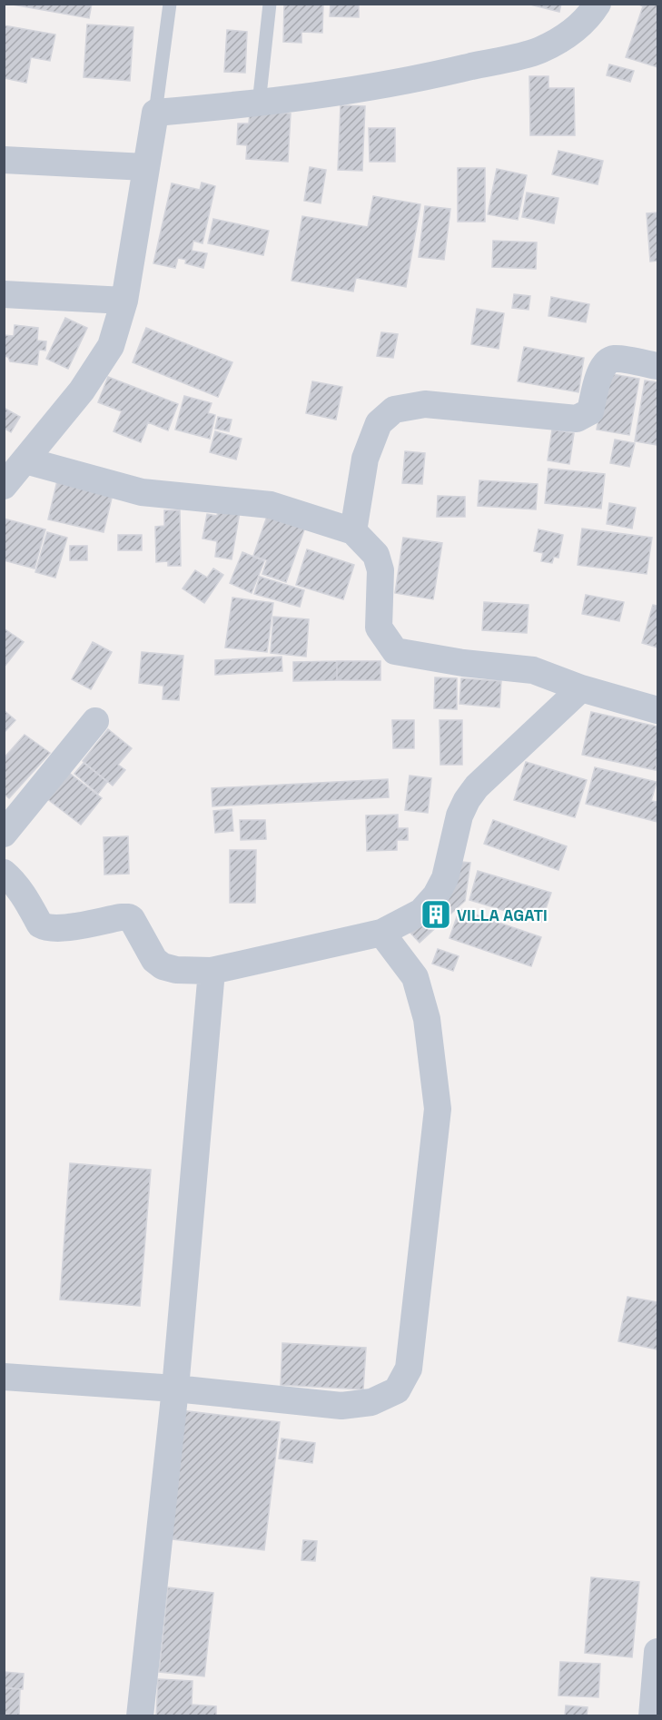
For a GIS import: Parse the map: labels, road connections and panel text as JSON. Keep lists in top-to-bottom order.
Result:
{
  "places": {
    "building": ["VILLA AGATI"]
  }
}
